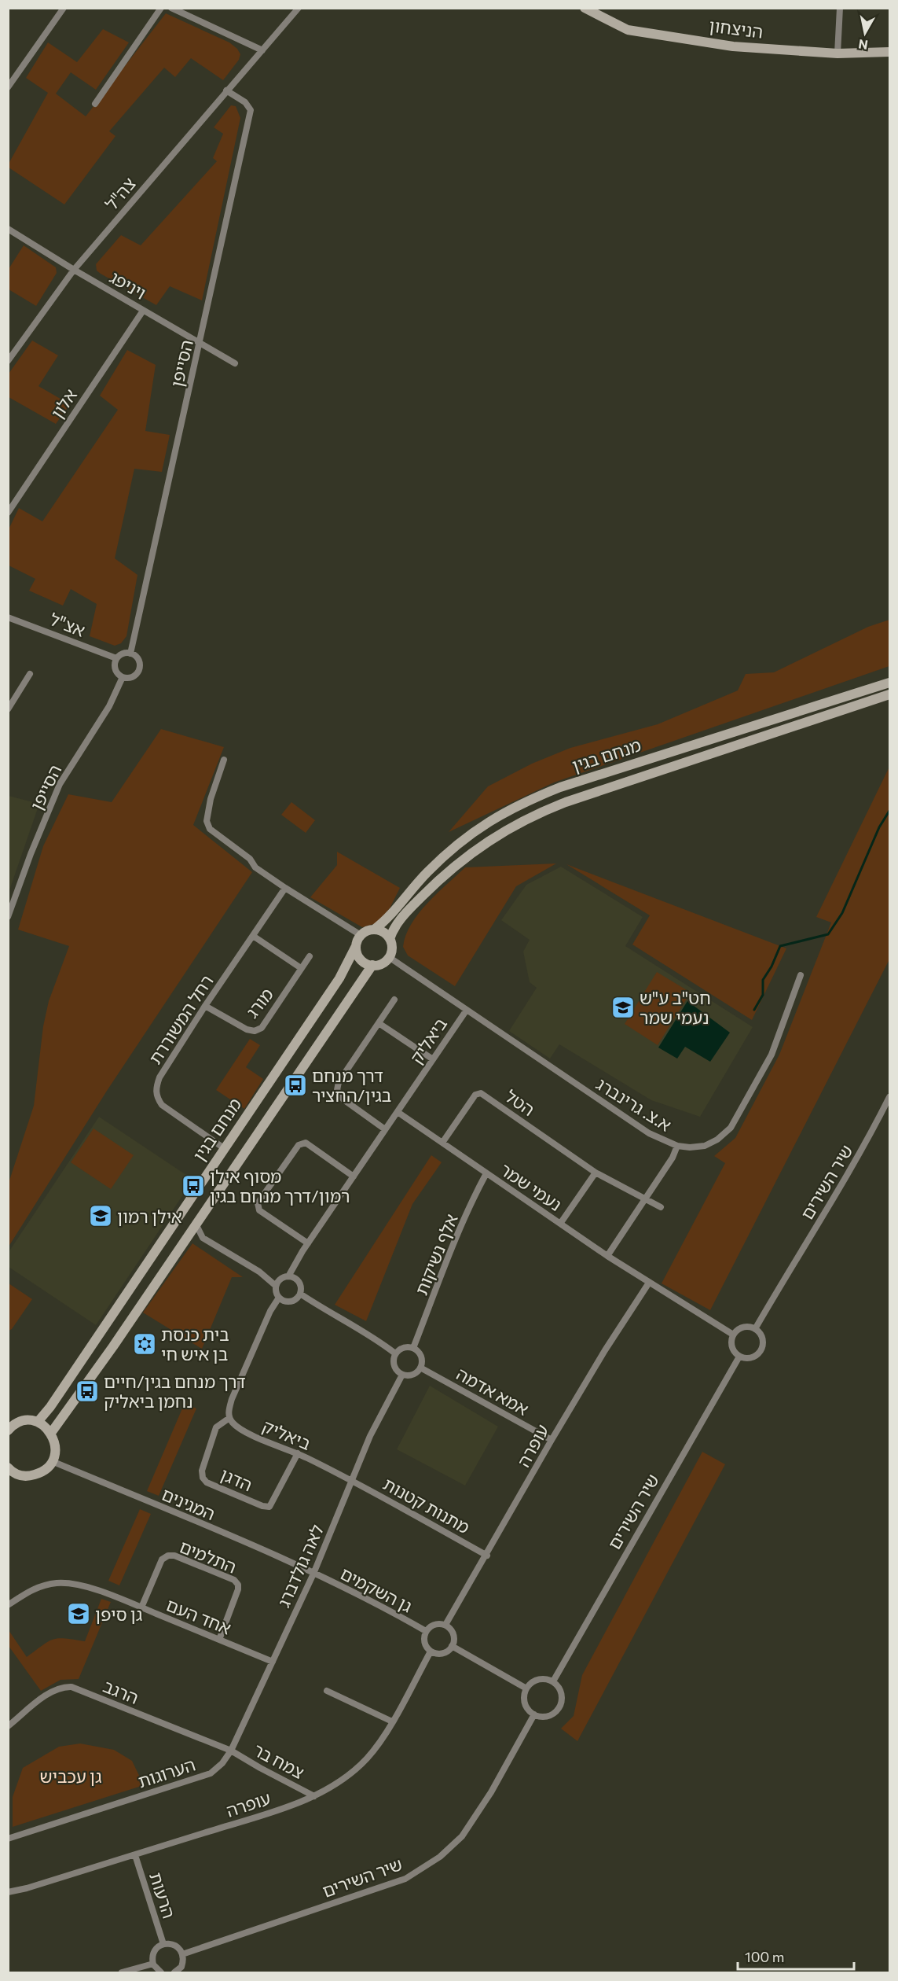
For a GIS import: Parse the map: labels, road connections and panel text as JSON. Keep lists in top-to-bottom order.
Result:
{
  "streets": {
    "main road": ["הניצחון", "מנחם בגין"],
    "street": [
      "צה\"ל",
      "ויניפג",
      "הסייפן",
      "אלון",
      "אצ\"ל",
      "מורג",
      "רחל המשוררת",
      "ביאליק",
      "הטל",
      "א.צ. גרינברג",
      "שיר השירים",
      "נעמי שמר",
      "אלף נשיקות",
      "אמא אדמה",
      "עופרה",
      "הדגן",
      "המגינים",
      "מתנות קטנות",
      "התלמים",
      "לאה גולדברג",
      "גן השקמים",
      "אחד העם",
      "הרגב",
      "צמח בר",
      "הערוגות",
      "הרעות"
    ]
  },
  "crossings": [
    ["צה\"ל", "ויניפג"],
    ["צה\"ל", "הסייפן"],
    ["ויניפג", "הסייפן"],
    ["ויניפג", "אלון"],
    ["הסייפן", "אצ\"ל"],
    ["מנחם בגין", "רחל המשוררת"],
    ["מנחם בגין", "א.צ. גרינברג"],
    ["מורג", "רחל המשוררת"],
    ["ביאליק", "א.צ. גרינברג"],
    ["ביאליק", "נעמי שמר"],
    ["ביאליק", "הדגן"],
    ["ביאליק", "מתנות קטנות"],
    ["ביאליק", "לאה גולדברג"],
    ["הטל", "נעמי שמר"],
    ["שיר השירים", "נעמי שמר"],
    ["נעמי שמר", "אלף נשיקות"],
    ["נעמי שמר", "עופרה"],
    ["אלף נשיקות", "אמא אדמה"],
    ["אמא אדמה", "עופרה"],
    ["עופרה", "מתנות קטנות"],
    ["עופרה", "גן השקמים"],
    ["עופרה", "צמח בר"],
    ["עופרה", "הרעות"],
    ["המגינים", "לאה גולדברג"],
    ["המגינים", "גן השקמים"],
    ["מתנות קטנות", "לאה גולדברג"],
    ["התלמים", "אחד העם"],
    ["לאה גולדברג", "גן השקמים"],
    ["לאה גולדברג", "אחד העם"],
    ["לאה גולדברג", "הערוגות"],
    ["אחד העם", "הערוגות"],
    ["הרגב", "צמח בר"],
    ["הרגב", "הערוגות"],
    ["צמח בר", "הערוגות"]
  ],
  "parks": ["גן עכביש"],
  "places": {
    "school or university": ["חט\"ב ע\"ש נעמי שמר", "אילן רמון", "גן סיפן"],
    "bus stop": ["דרך מנחם בגין/החציר", "מסוף אילן רמון/דרך מנחם בגין", "דרך מנחם בגין/חיים נחמן ביאליק"],
    "synagogue": ["בית כנסת בן איש חי"]
  },
  "scale_bar": "100 m",
  "north": "bottom"
}
